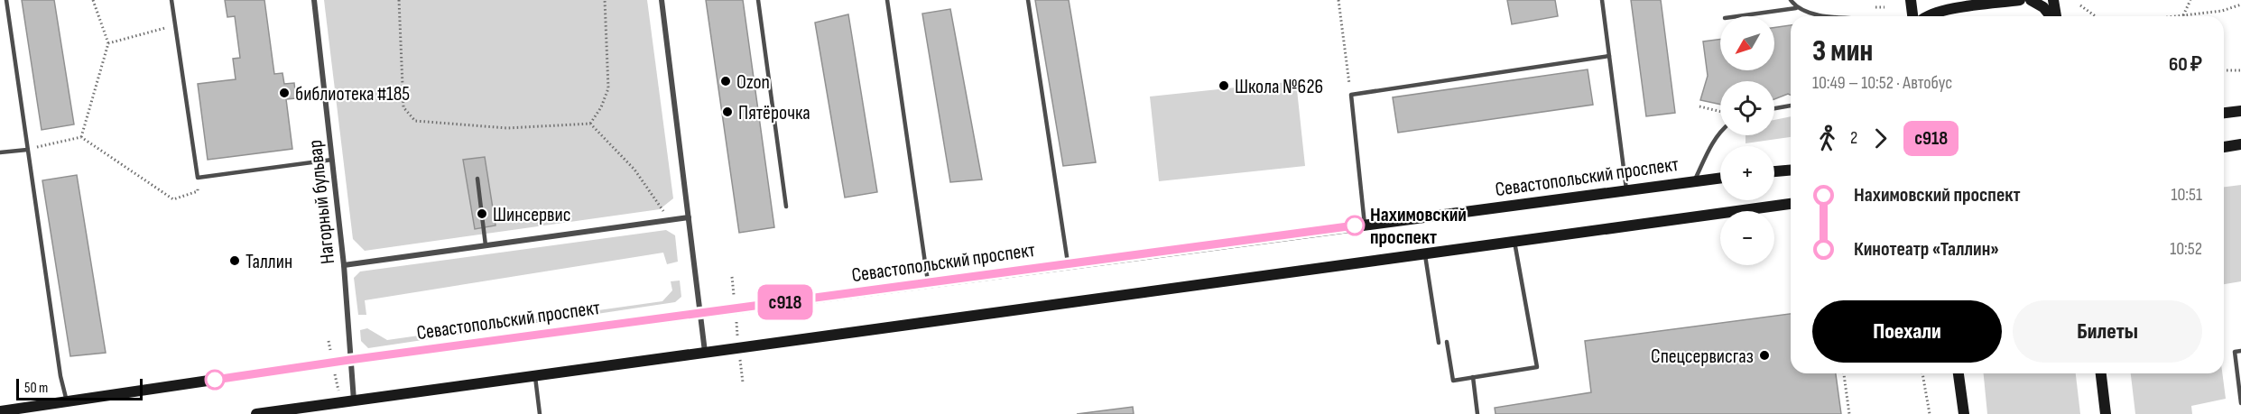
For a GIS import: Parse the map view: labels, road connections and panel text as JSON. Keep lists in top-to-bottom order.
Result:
{
  "streets": {
    "main road": ["Севастопольский проспект"],
    "street": ["Нагорный бульвар"]
  },
  "crossings": [
    ["Севастопольский проспект", "Нагорный бульвар"]
  ],
  "places": [
    "Ozon",
    "Школа №626",
    "библиотека #185",
    "Пятёрочка",
    "Шинсервис",
    "Нахимовский проспект",
    "Таллин",
    "Спецсервисгаз"
  ],
  "lines": ["bus line с918"],
  "scale_bar": "50 m",
  "north": "bottom left",
  "page": {
    "on_map": "с918",
    "map_buttons": ["+", "−"],
    "heading": ["3 мин", "10:49 – 10:52 · Автобус", "60 ₽"],
    "legs": ["2", "с918"],
    "list": [
      {
        "name": "Нахимовский проспект",
        "value": "10:51"
      },
      {
        "name": "Кинотеатр «Таллин»",
        "value": "10:52"
      }
    ],
    "buttons": ["Поехали", "Билеты"],
    "scale": "50 m"
  }
}
